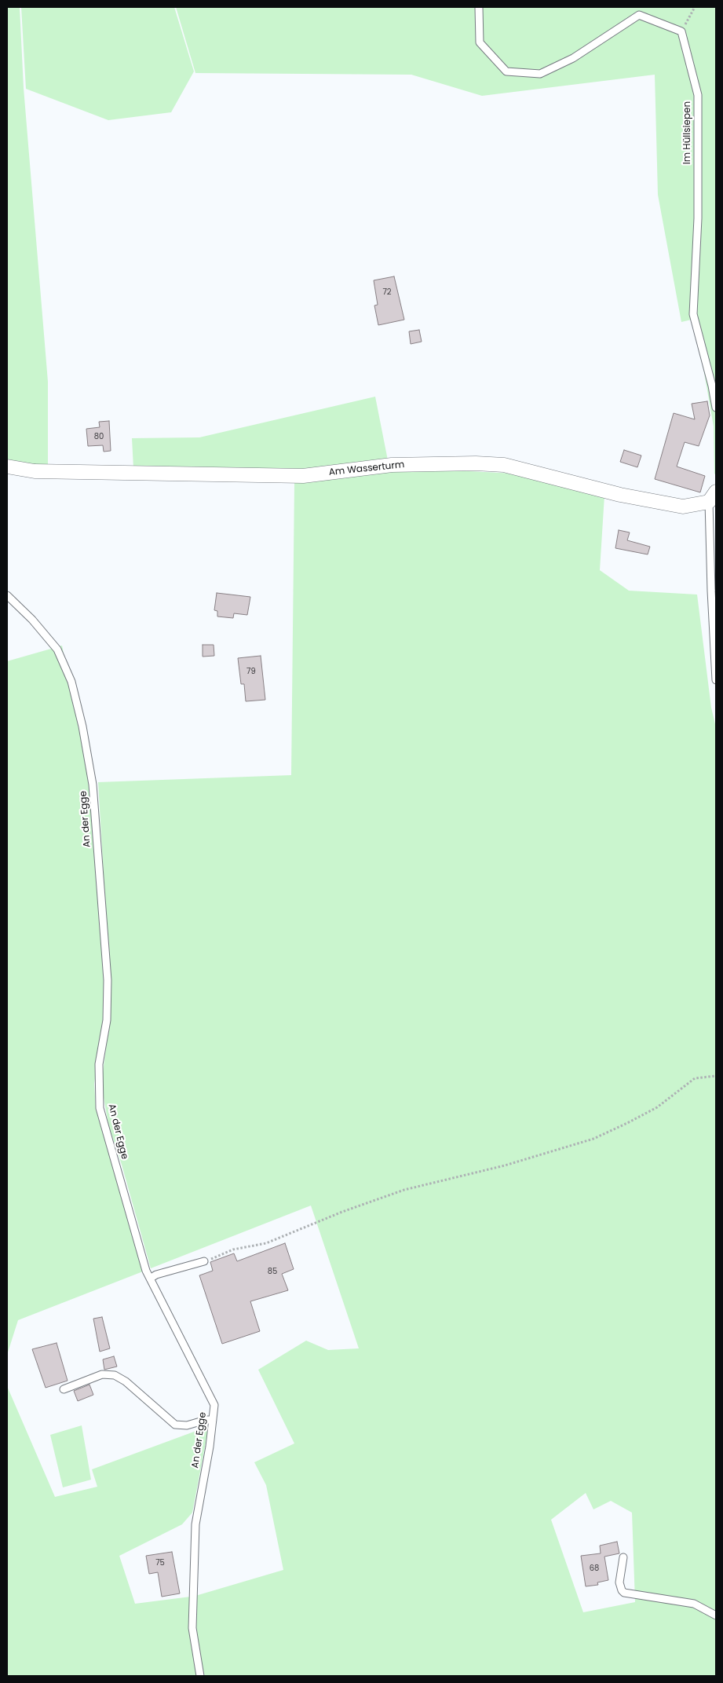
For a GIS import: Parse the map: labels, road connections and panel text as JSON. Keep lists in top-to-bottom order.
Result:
{
  "streets": {
    "street": ["Am Wasserturm"],
    "lane": ["Im Hüllsiepen", "An der Egge"]
  },
  "house_numbers": [
    "72",
    "80",
    "79",
    "85",
    "75",
    "68"
  ]
}
